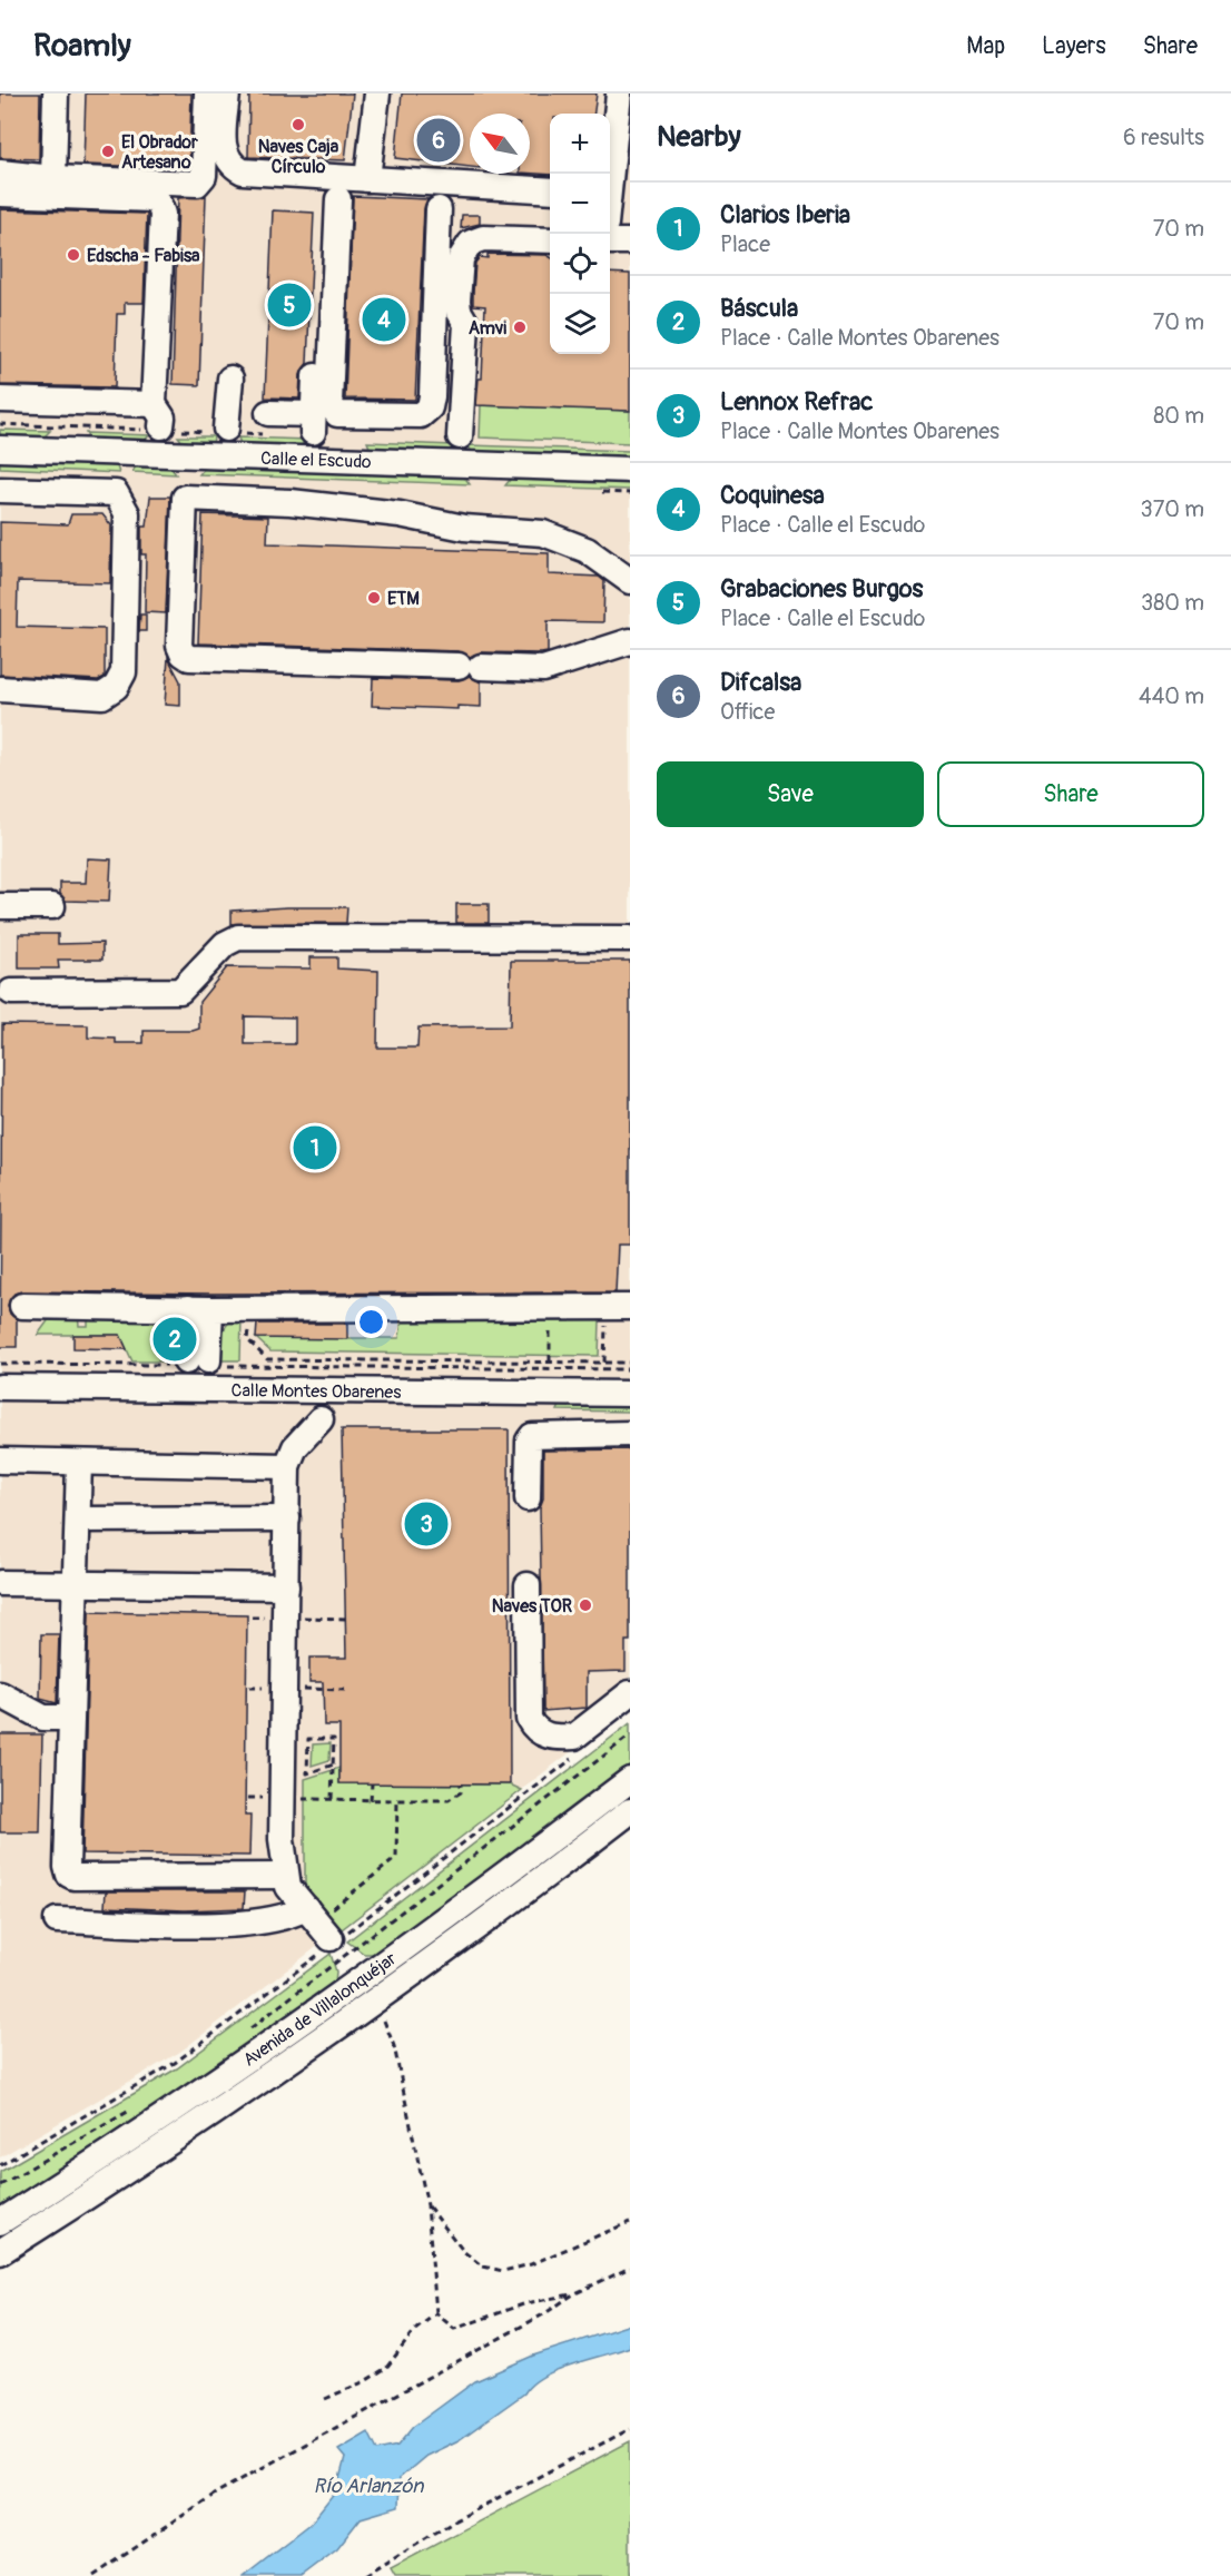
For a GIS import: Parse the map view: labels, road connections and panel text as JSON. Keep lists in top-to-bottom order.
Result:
{
  "streets": {
    "street": ["Calle el Escudo", "Calle Montes Obarenes", "Avenida de Villalonquéjar"]
  },
  "water": ["Río Arlanzón"],
  "places": [
    "Naves Caja Círculo",
    "El Obrador Artesano",
    "Edscha - Fabisa",
    "Amvi",
    "ETM",
    "Naves TOR"
  ],
  "north": "top left",
  "page": {
    "header": "Roamly",
    "nav": ["Map", "Layers", "Share"],
    "heading": ["Nearby", "6 results"],
    "map_buttons": ["+", "−"],
    "pins": [
      "6",
      "5",
      "4",
      "1",
      "2",
      "3"
    ],
    "list": [
      {
        "mark": "1",
        "name": "Clarios Iberia",
        "note": "Place",
        "value": "70 m"
      },
      {
        "mark": "2",
        "name": "Báscula",
        "note": "Place · Calle Montes Obarenes",
        "value": "70 m"
      },
      {
        "mark": "3",
        "name": "Lennox Refrac",
        "note": "Place · Calle Montes Obarenes",
        "value": "80 m"
      },
      {
        "mark": "4",
        "name": "Coquinesa",
        "note": "Place · Calle el Escudo",
        "value": "370 m"
      },
      {
        "mark": "5",
        "name": "Grabaciones Burgos",
        "note": "Place · Calle el Escudo",
        "value": "380 m"
      },
      {
        "mark": "6",
        "name": "Difcalsa",
        "note": "Office",
        "value": "440 m"
      }
    ],
    "buttons": ["Save", "Share"]
  }
}
